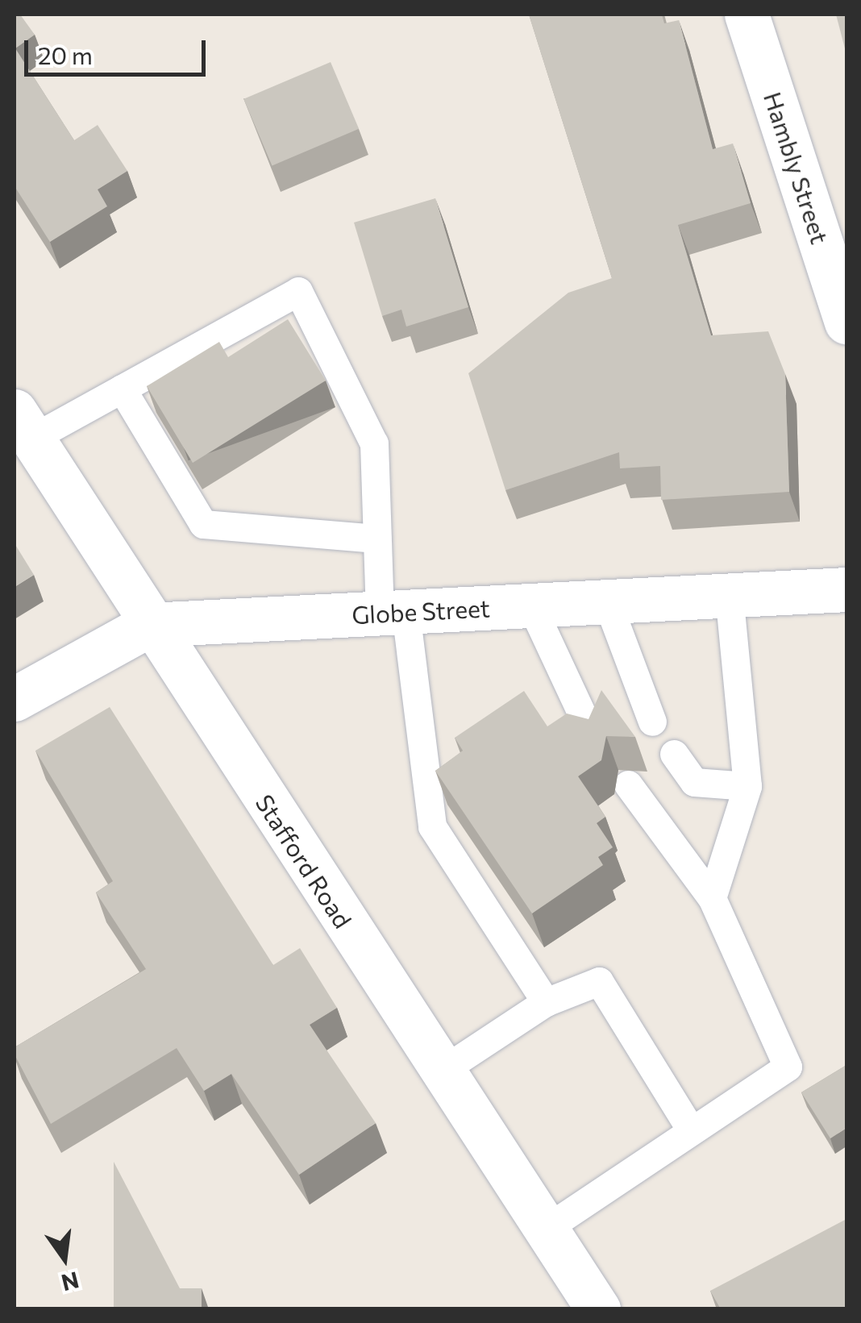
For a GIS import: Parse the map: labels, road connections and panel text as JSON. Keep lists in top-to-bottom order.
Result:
{
  "streets": {
    "main road": ["Hambly Street", "Globe Street", "Stafford Road"]
  },
  "crossings": [
    ["Globe Street", "Stafford Road"]
  ],
  "scale_bar": "20 m",
  "north": "bottom"
}
